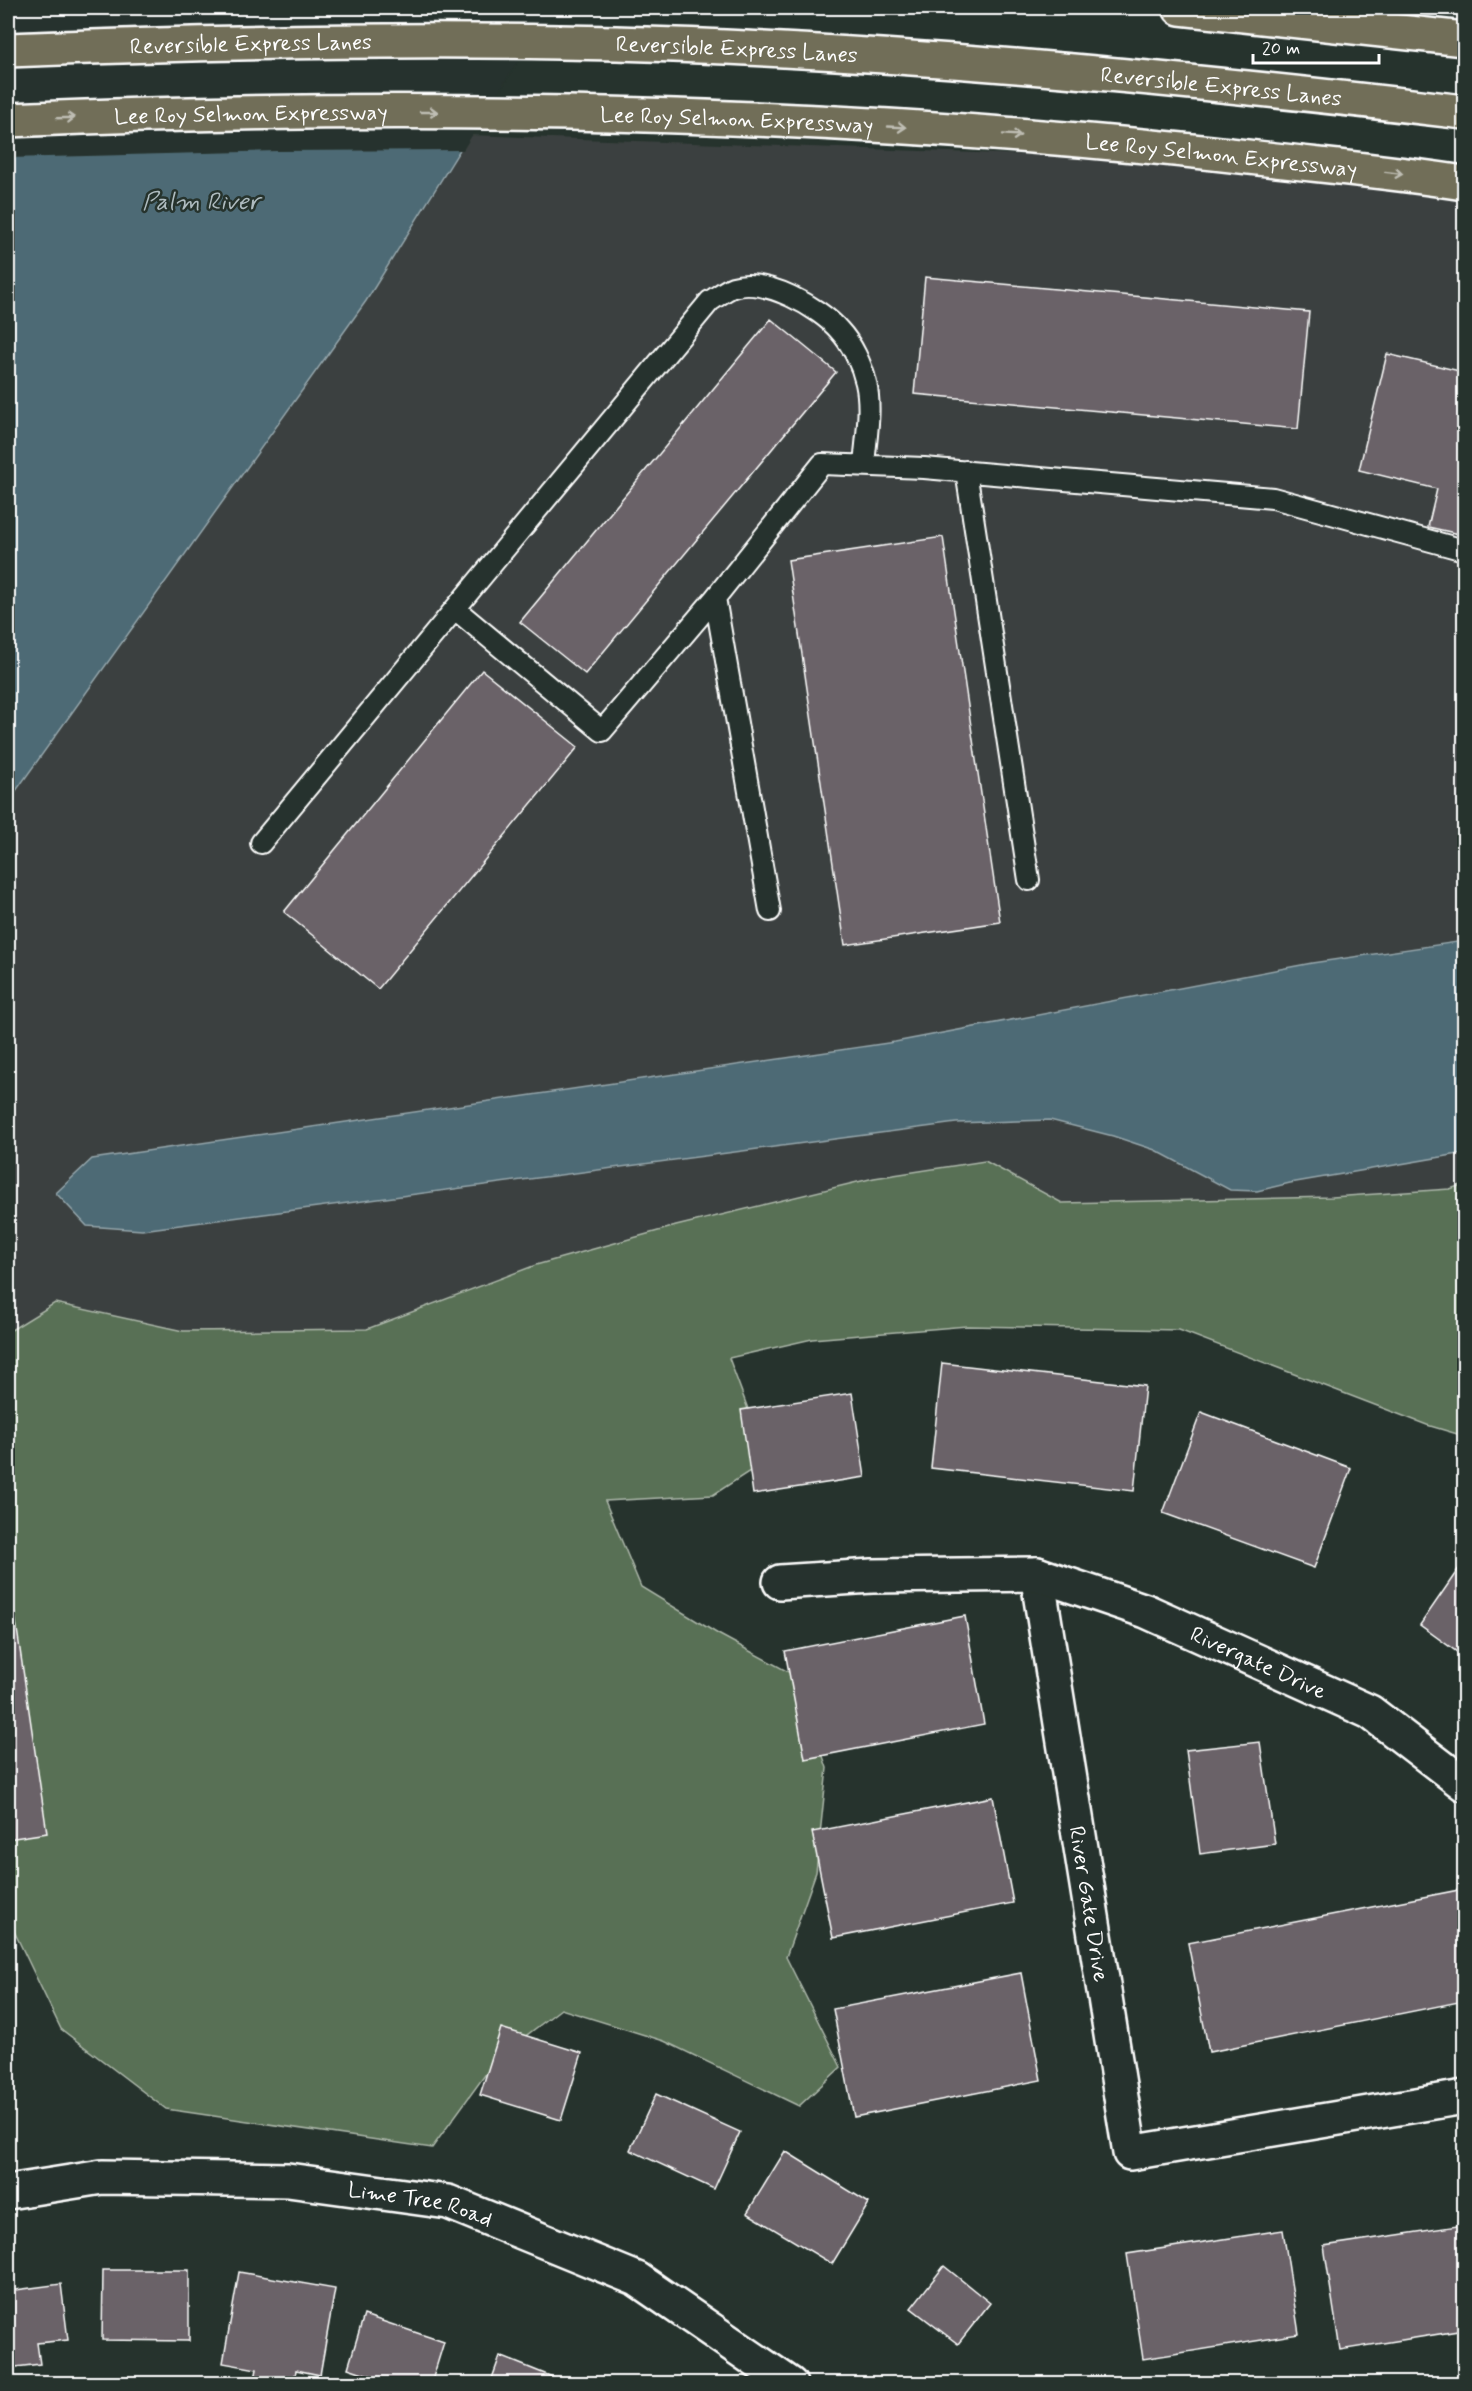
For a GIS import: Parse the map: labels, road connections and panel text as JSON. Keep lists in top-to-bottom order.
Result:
{
  "streets": {
    "highway": ["Reversible Express Lanes", "Lee Roy Selmon Expressway"],
    "street": ["Rivergate Drive", "River Gate Drive", "Lime Tree Road"]
  },
  "crossings": [
    ["Rivergate Drive", "River Gate Drive"]
  ],
  "one_way": ["Lee Roy Selmon Expressway"],
  "water": ["Palm River"],
  "scale_bar": "20 m"
}
